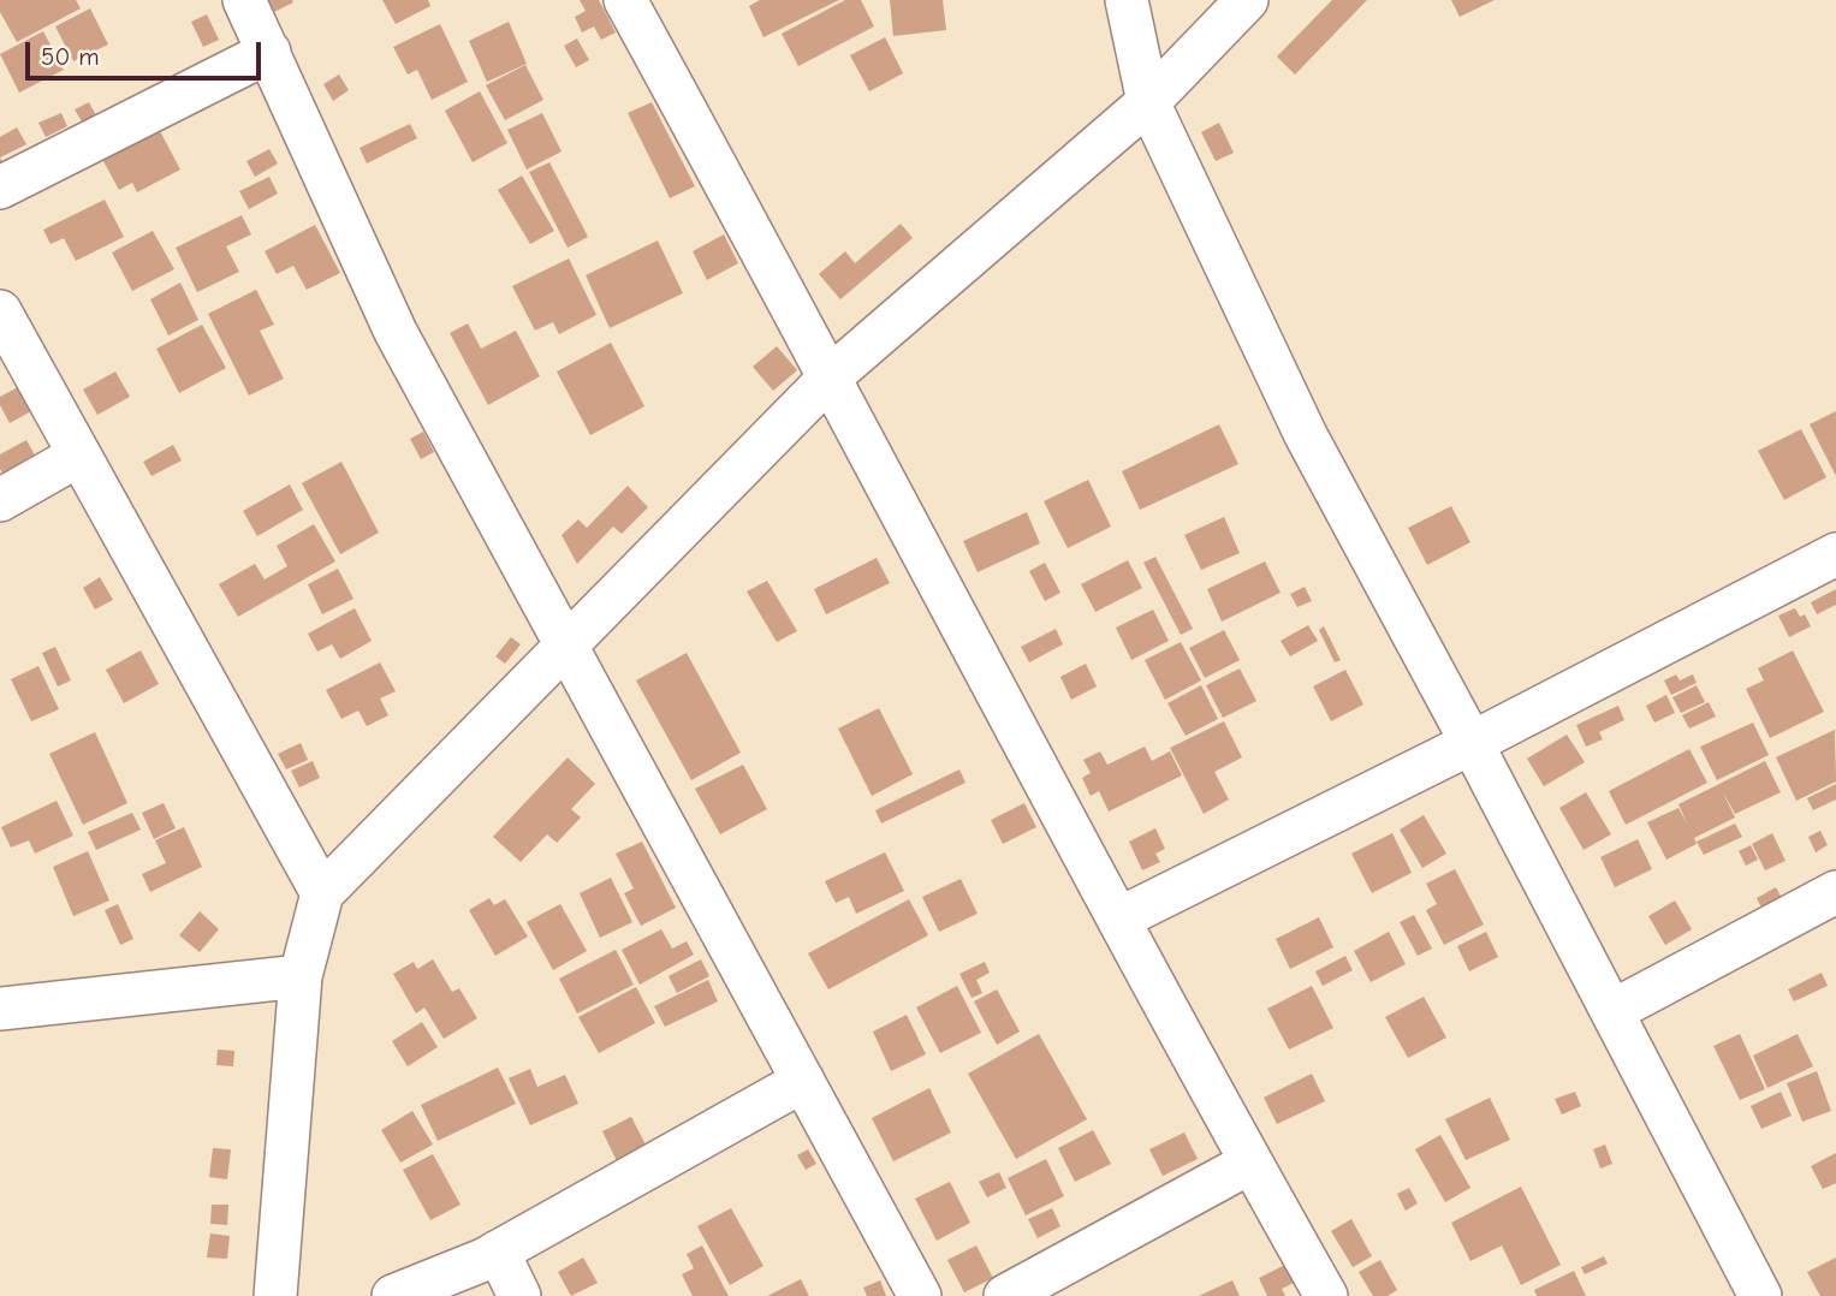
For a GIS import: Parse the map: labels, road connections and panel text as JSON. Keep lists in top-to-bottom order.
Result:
{
  "scale_bar": "50 m"
}
